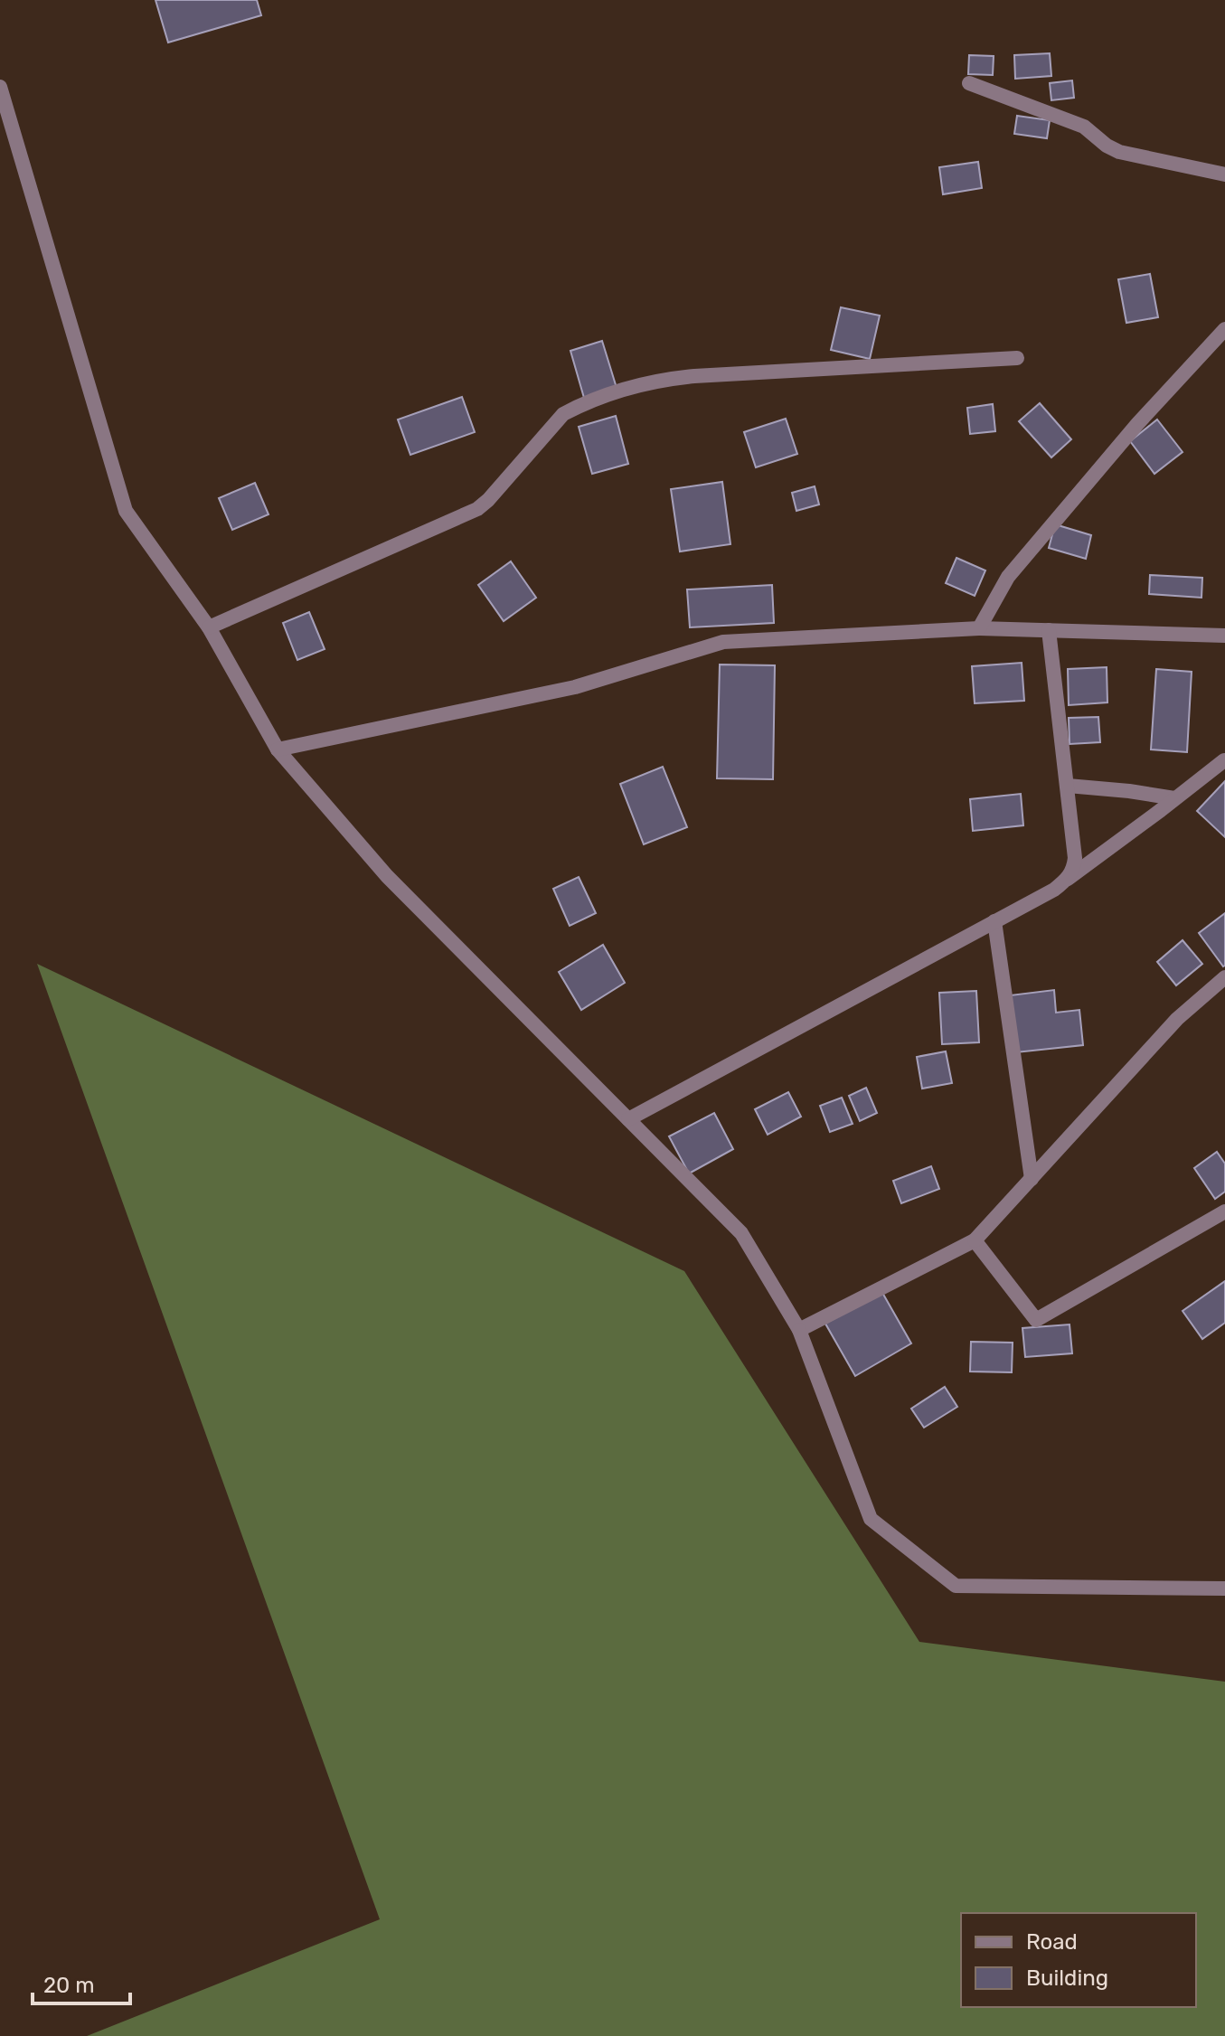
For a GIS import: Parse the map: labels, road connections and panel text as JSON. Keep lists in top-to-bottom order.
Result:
{
  "legend": ["Road", "Building"],
  "scale_bar": "20 m"
}
